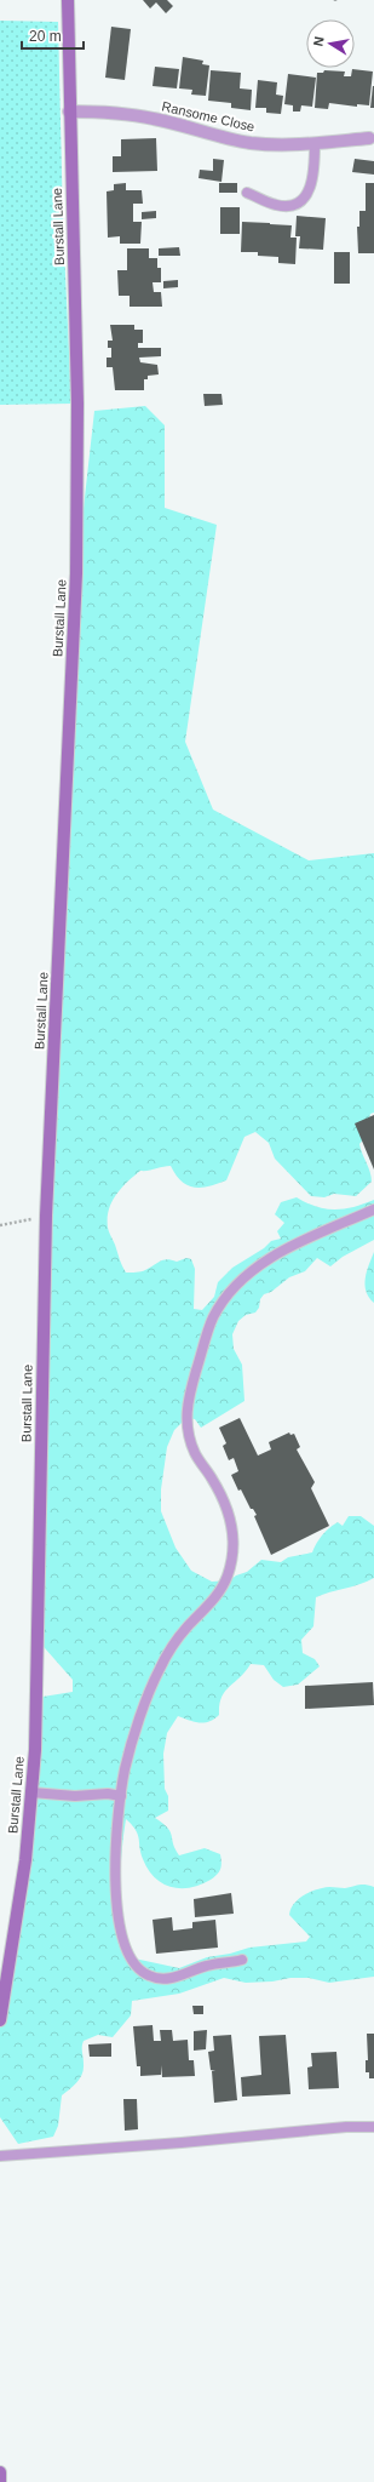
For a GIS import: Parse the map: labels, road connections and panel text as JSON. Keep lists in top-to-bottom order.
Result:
{
  "streets": {
    "street": ["Ransome Close", "Burstall Lane"]
  },
  "crossings": [
    ["Ransome Close", "Burstall Lane"]
  ],
  "scale_bar": "20 m",
  "north": "left"
}
